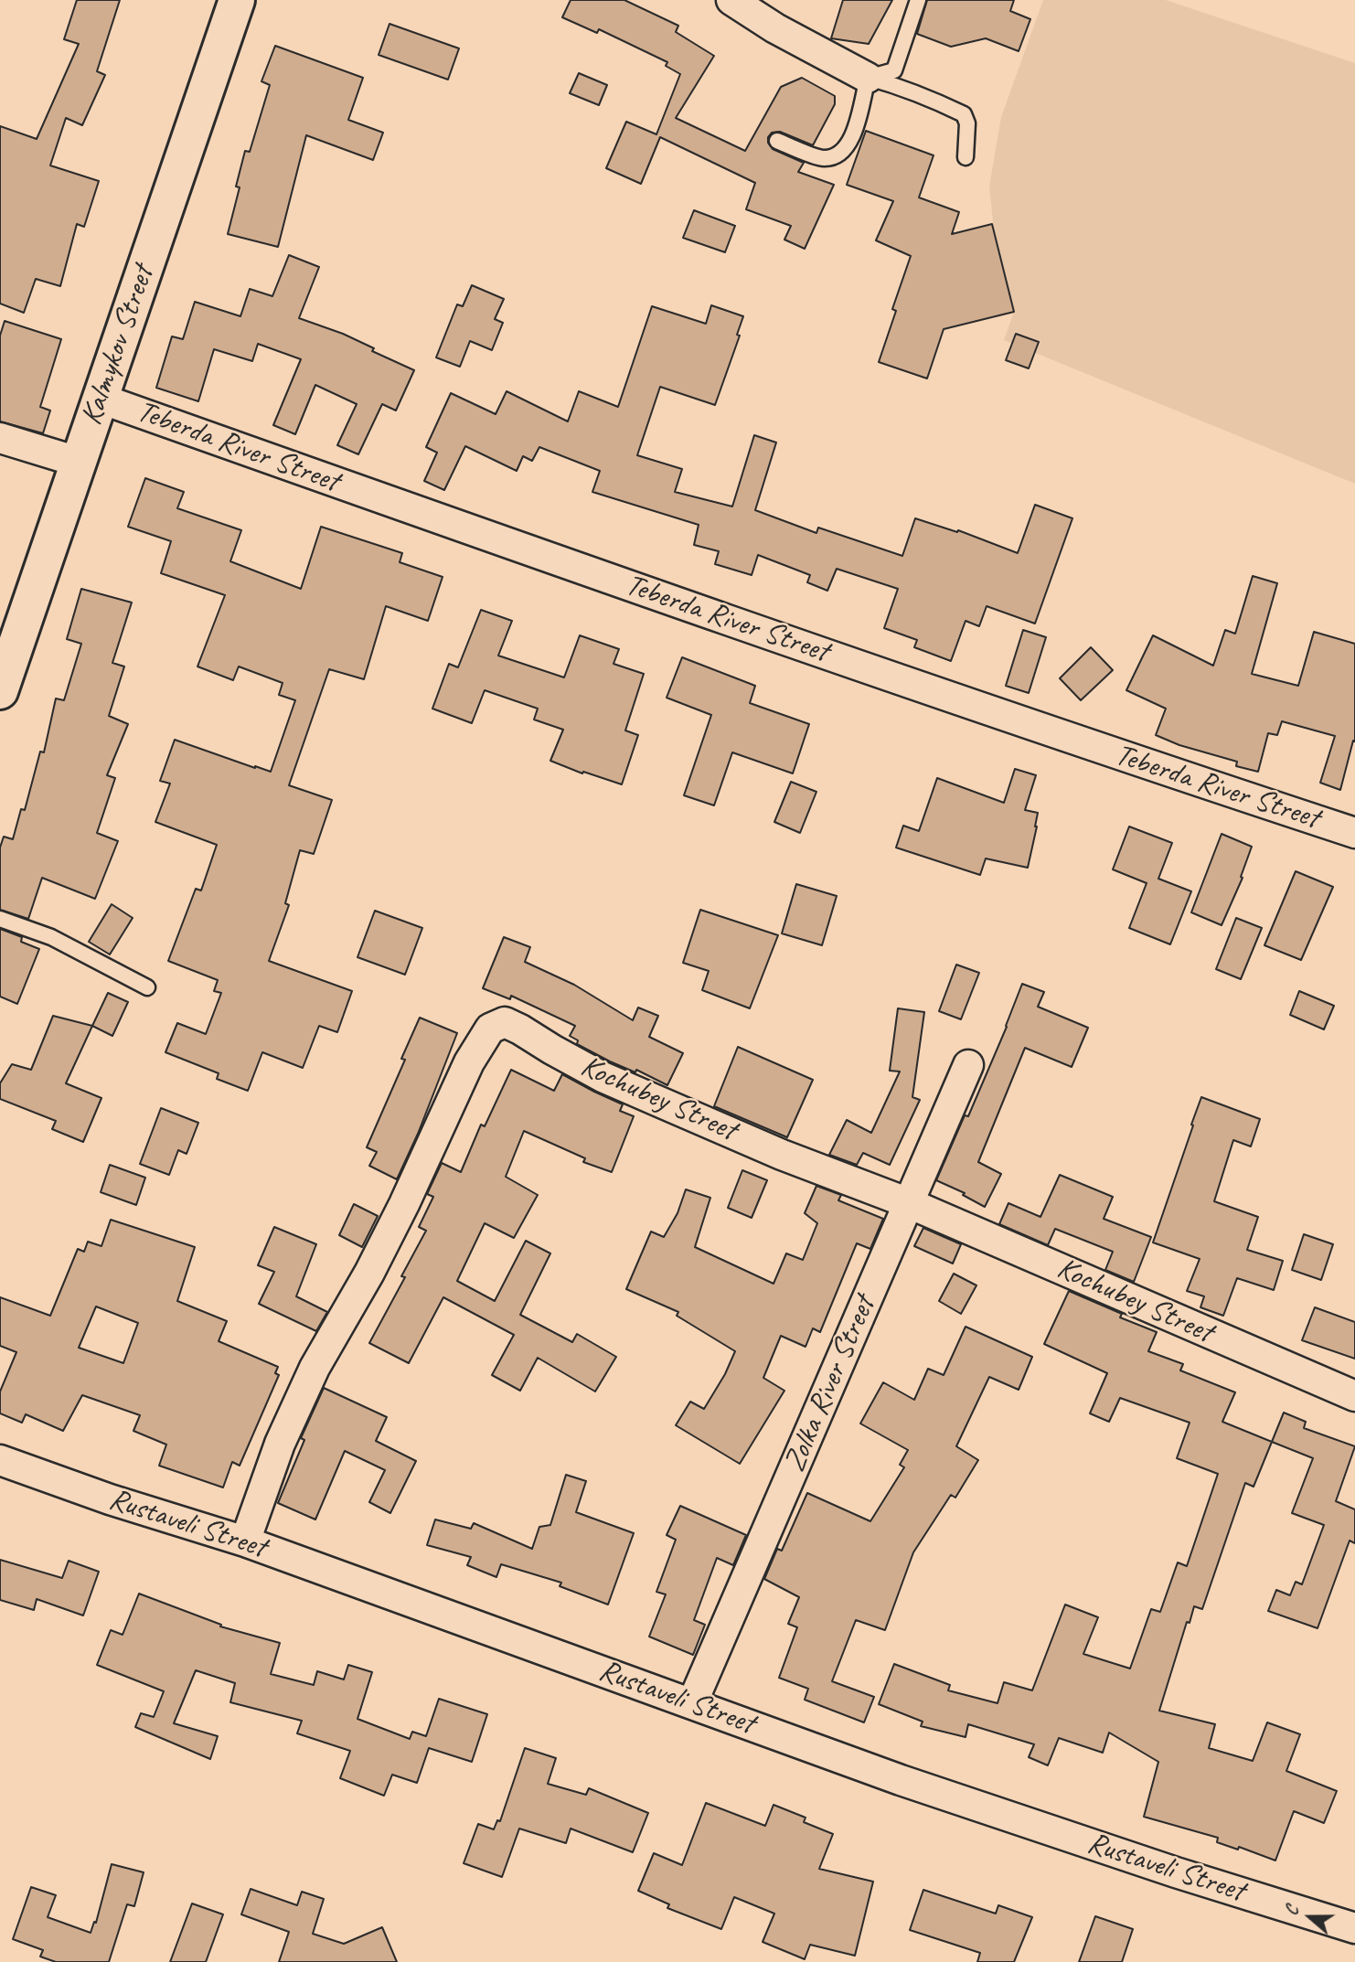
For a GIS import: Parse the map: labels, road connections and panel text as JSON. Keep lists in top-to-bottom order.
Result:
{
  "streets": {
    "street": [
      "Kalmykov Street",
      "Teberda River Street",
      "Kochubey Street",
      "Zolka River Street",
      "Rustaveli Street"
    ]
  },
  "crossings": [
    ["Kalmykov Street", "Teberda River Street"],
    ["Kochubey Street", "Zolka River Street"],
    ["Kochubey Street", "Rustaveli Street"],
    ["Zolka River Street", "Rustaveli Street"]
  ],
  "north": "left"
}
